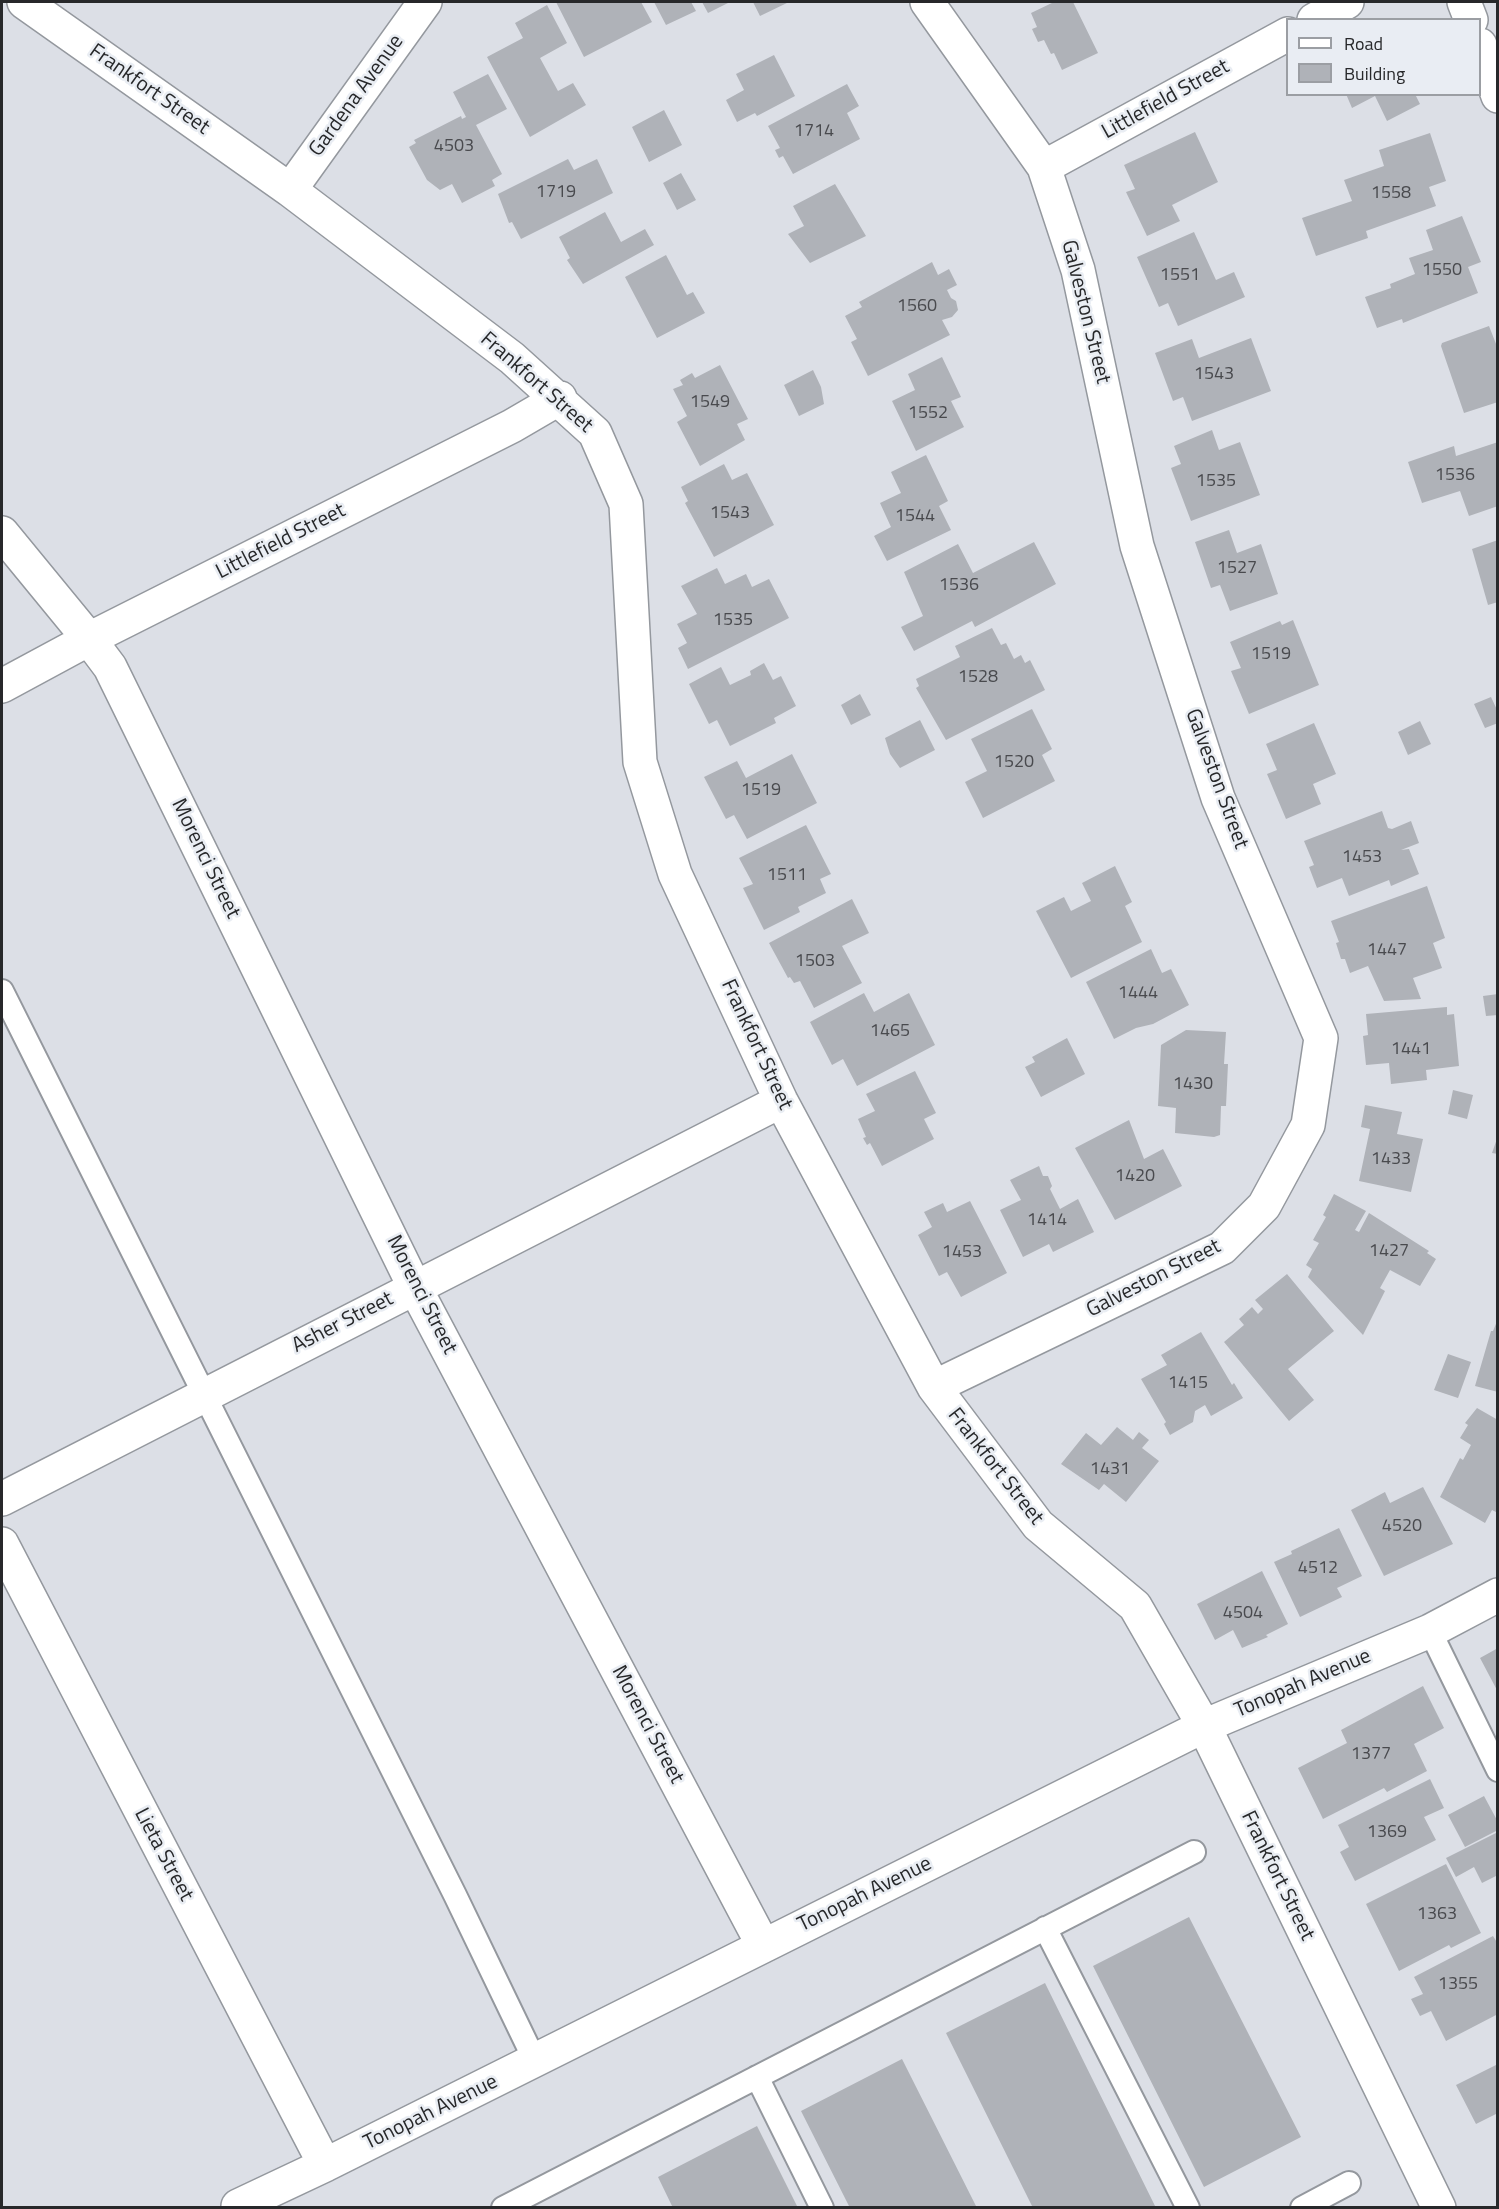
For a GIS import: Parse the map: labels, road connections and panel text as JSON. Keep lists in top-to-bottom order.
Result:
{
  "streets": {
    "street": [
      "Frankfort Street",
      "Gardena Avenue",
      "Littlefield Street",
      "Galveston Street",
      "Morenci Street",
      "Asher Street",
      "Tonopah Avenue",
      "Lieta Street"
    ]
  },
  "crossings": [
    ["Frankfort Street", "Gardena Avenue"],
    ["Frankfort Street", "Littlefield Street"],
    ["Frankfort Street", "Galveston Street"],
    ["Frankfort Street", "Asher Street"],
    ["Frankfort Street", "Tonopah Avenue"],
    ["Littlefield Street", "Galveston Street"],
    ["Littlefield Street", "Morenci Street"],
    ["Morenci Street", "Asher Street"],
    ["Morenci Street", "Tonopah Avenue"],
    ["Tonopah Avenue", "Lieta Street"]
  ],
  "house_numbers": [
    "1714",
    "4503",
    "1719",
    "1558",
    "1550",
    "1551",
    "1560",
    "1543",
    "1549",
    "1552",
    "1536",
    "1535",
    "1543",
    "1544",
    "1527",
    "1536",
    "1535",
    "1519",
    "1528",
    "1520",
    "1519",
    "1453",
    "1511",
    "1447",
    "1503",
    "1444",
    "1465",
    "1441",
    "1430",
    "1433",
    "1420",
    "1414",
    "1427",
    "1453",
    "1415",
    "1431",
    "4520",
    "4512",
    "4504",
    "1377",
    "1369",
    "1363",
    "1355"
  ],
  "legend": ["Road", "Building"]
}
